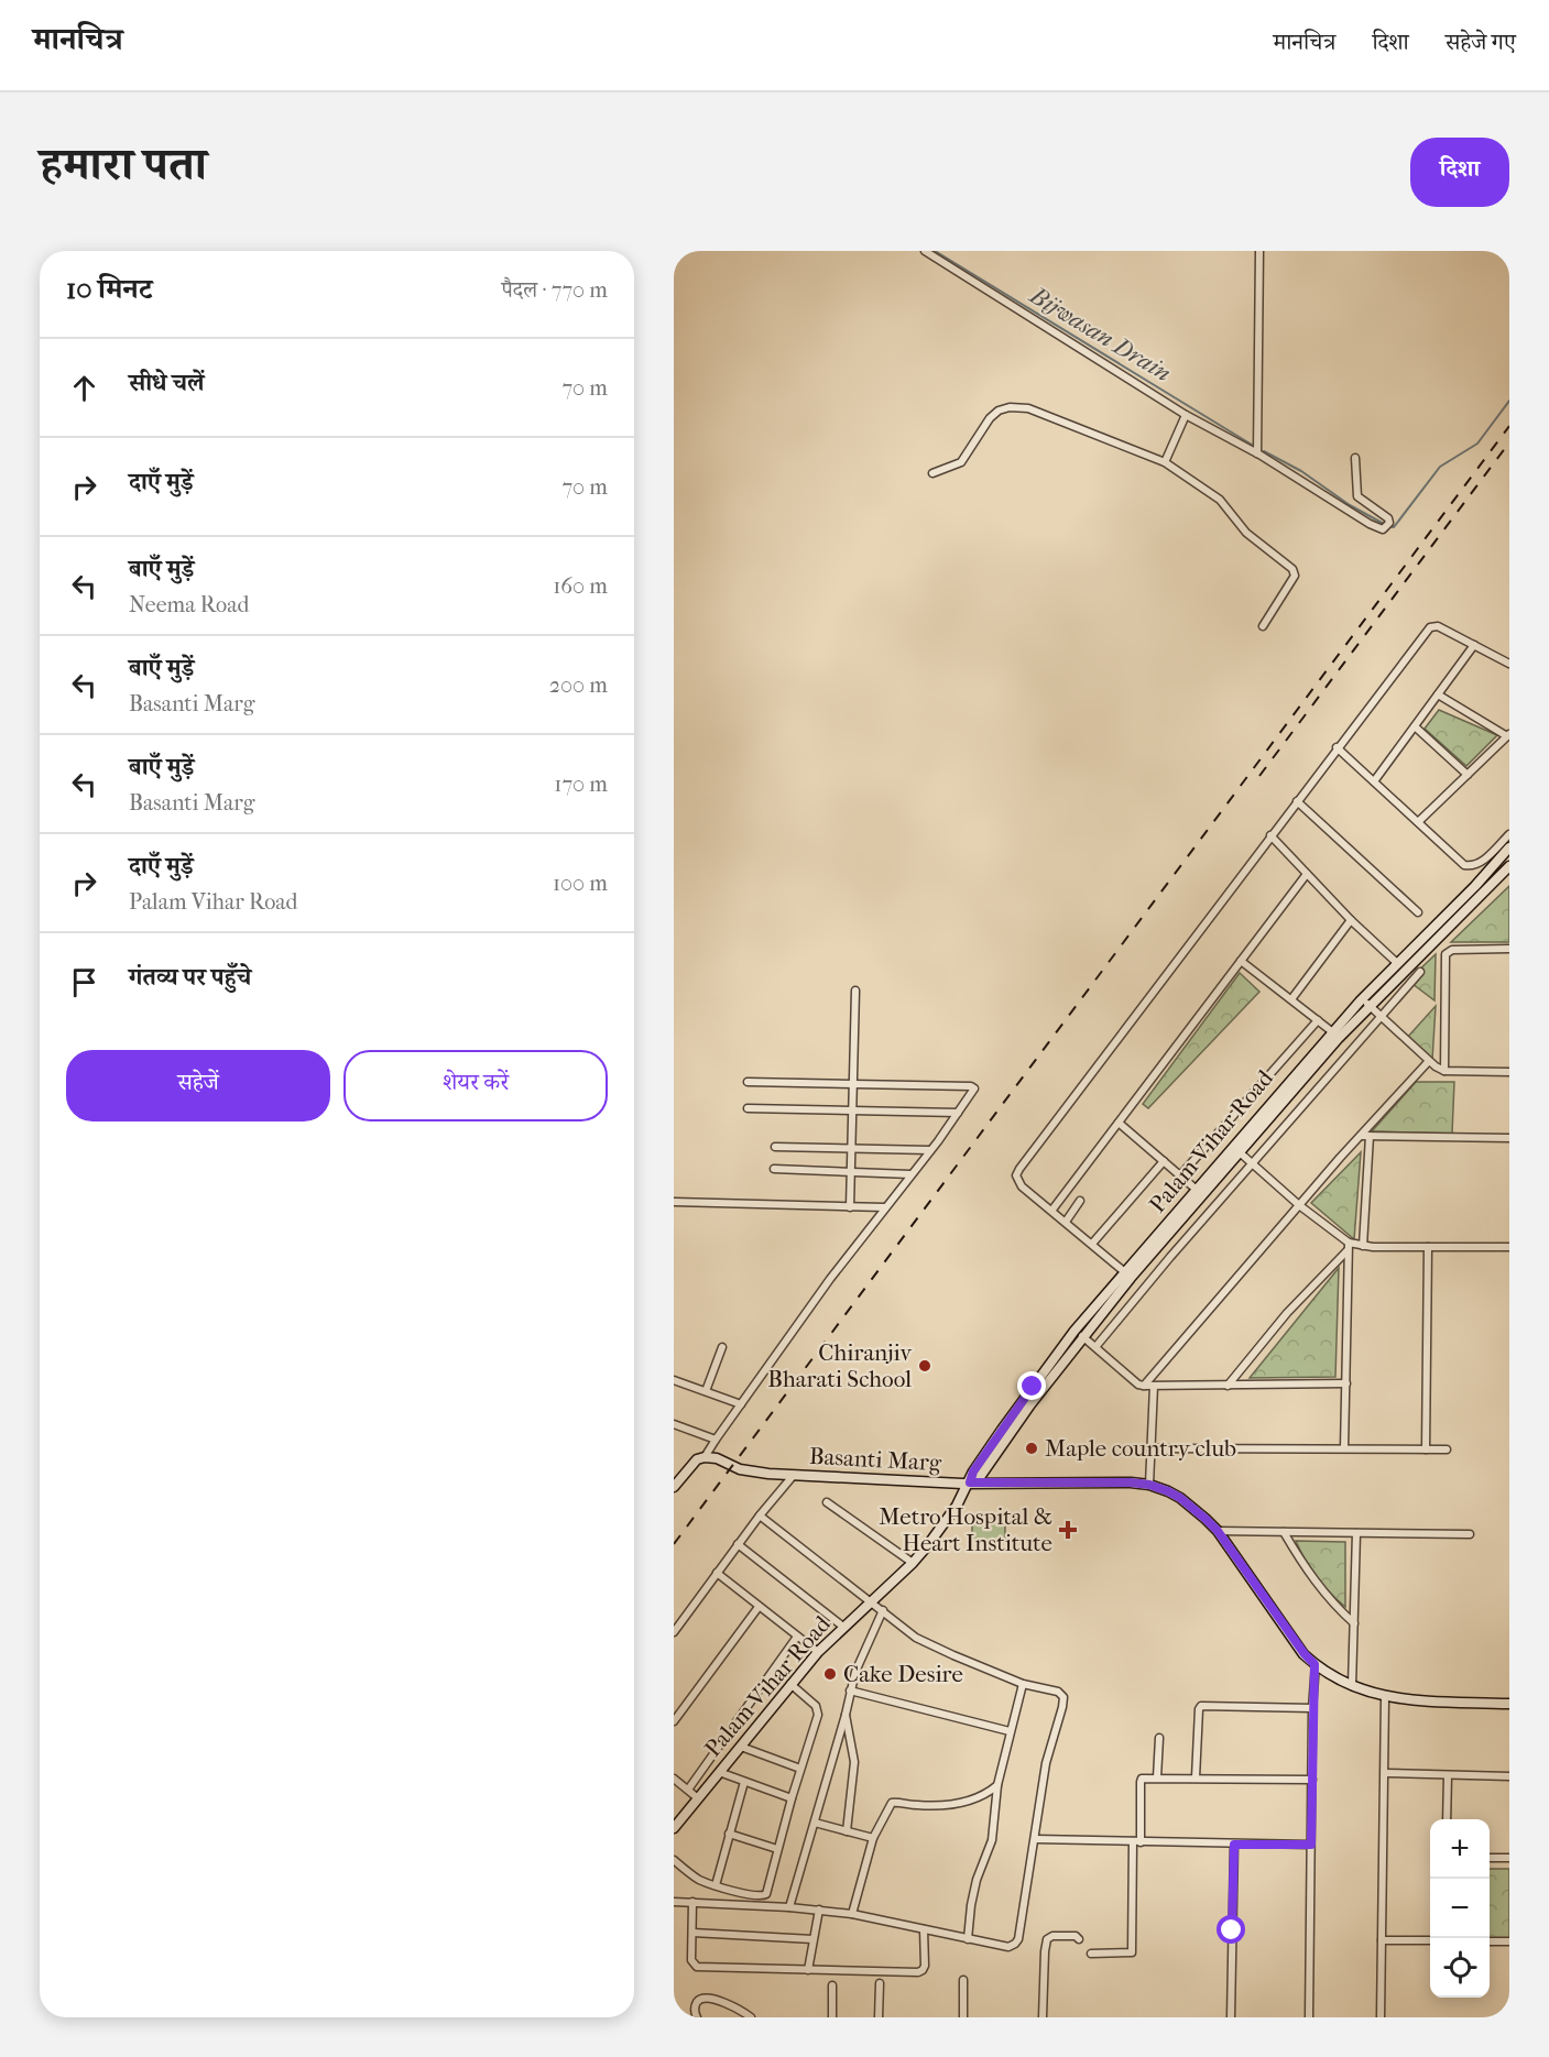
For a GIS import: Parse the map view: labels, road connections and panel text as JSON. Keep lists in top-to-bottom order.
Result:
{
  "streets": {
    "street": ["Palam Vihar Road", "Basanti Marg"]
  },
  "crossings": [
    ["Palam Vihar Road", "Basanti Marg"]
  ],
  "water": ["Bijwasan Drain"],
  "places": {
    "other": ["Chiranjiv Bharati School", "Maple country club", "Cake Desire"],
    "health": ["Metro Hospital & Heart Institute"]
  },
  "page": {
    "header": "मानचित्र",
    "nav": ["मानचित्र", "दिशा", "सहेजे गए"],
    "title": "हमारा पता",
    "buttons": [
      "दिशा",
      ["सहेजें", "शेयर करें"]
    ],
    "heading": ["10 मिनट", "पैदल · 770 m"],
    "list": [
      ["सीधे चलें", "70 m"],
      ["दाएँ मुड़ें", "70 m"],
      ["बाएँ मुड़ें", "Neema Road", "160 m"],
      ["बाएँ मुड़ें", "Basanti Marg", "200 m"],
      ["बाएँ मुड़ें", "Basanti Marg", "170 m"],
      ["दाएँ मुड़ें", "Palam Vihar Road", "100 m"],
      "गंतव्य पर पहुँचे"
    ],
    "map_buttons": ["+", "−"]
  }
}
